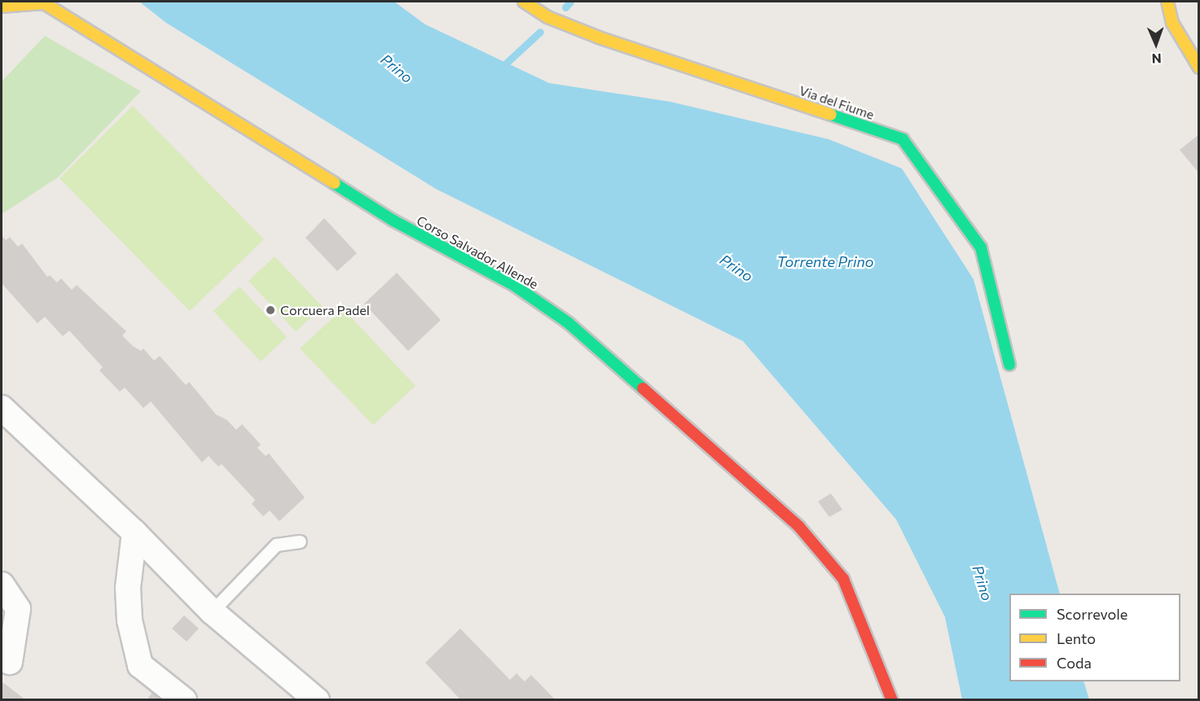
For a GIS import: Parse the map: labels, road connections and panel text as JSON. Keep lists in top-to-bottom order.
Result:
{
  "streets": {
    "street": ["Via del Fiume", "Corso Salvador Allende"]
  },
  "water": ["Prino", "Torrente Prino"],
  "places": ["Corcuera Padel"],
  "legend": ["Scorrevole", "Lento", "Coda"],
  "north": "bottom"
}
